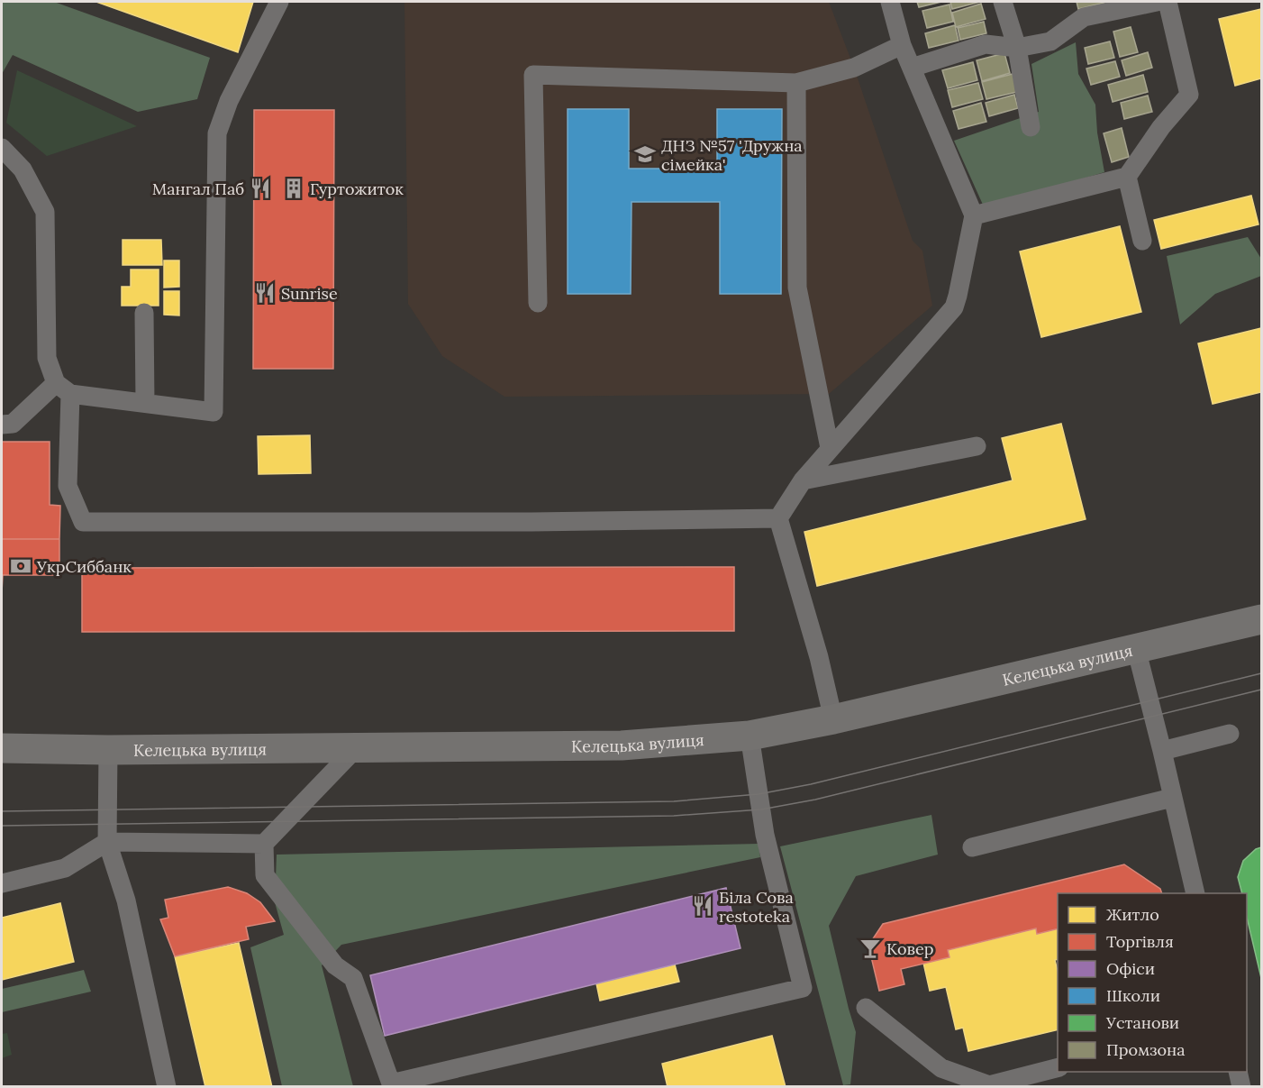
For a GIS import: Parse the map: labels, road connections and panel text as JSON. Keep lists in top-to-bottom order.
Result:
{
  "streets": {
    "main road": ["Келецька вулиця"]
  },
  "places": {
    "school or university": ["ДНЗ №57 'Дружна сімейка'"],
    "restaurant": ["Мангал Паб", "Sunrise", "Біла Сова restoteka"],
    "building": ["Гуртожиток"],
    "bank": ["УкрСиббанк"],
    "bar": ["Ковер"]
  },
  "legend": [
    "Житло",
    "Торгівля",
    "Офіси",
    "Школи",
    "Установи",
    "Промзона"
  ]
}
